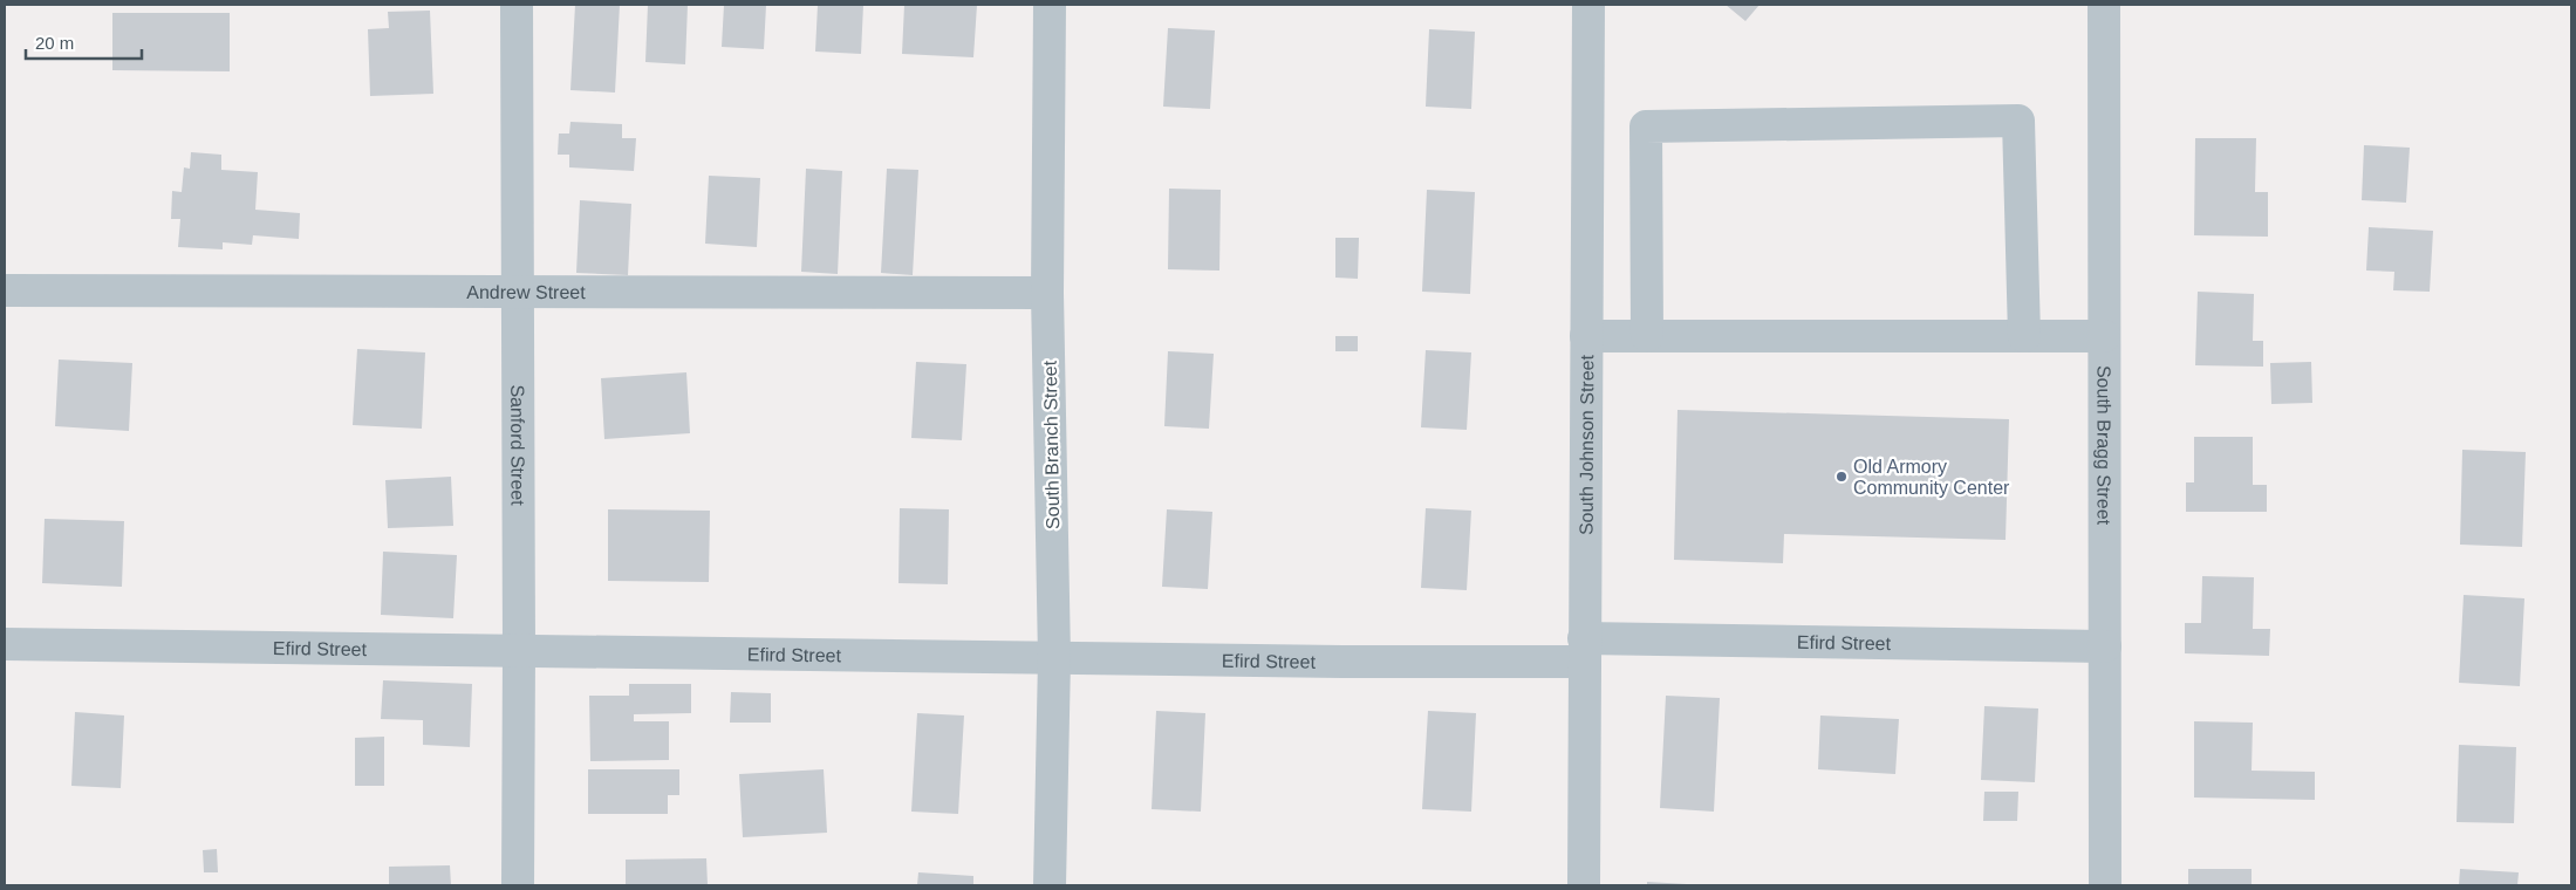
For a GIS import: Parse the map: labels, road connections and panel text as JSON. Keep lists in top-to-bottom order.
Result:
{
  "streets": {
    "street": [
      "Andrew Street",
      "Sanford Street",
      "South Branch Street",
      "South Johnson Street",
      "South Bragg Street",
      "Efird Street"
    ]
  },
  "crossings": [
    ["Andrew Street", "Sanford Street"],
    ["Andrew Street", "South Branch Street"],
    ["Sanford Street", "Efird Street"],
    ["South Branch Street", "Efird Street"],
    ["South Johnson Street", "Efird Street"],
    ["South Bragg Street", "Efird Street"]
  ],
  "places": ["Old Armory Community Center"],
  "scale_bar": "20 m"
}
